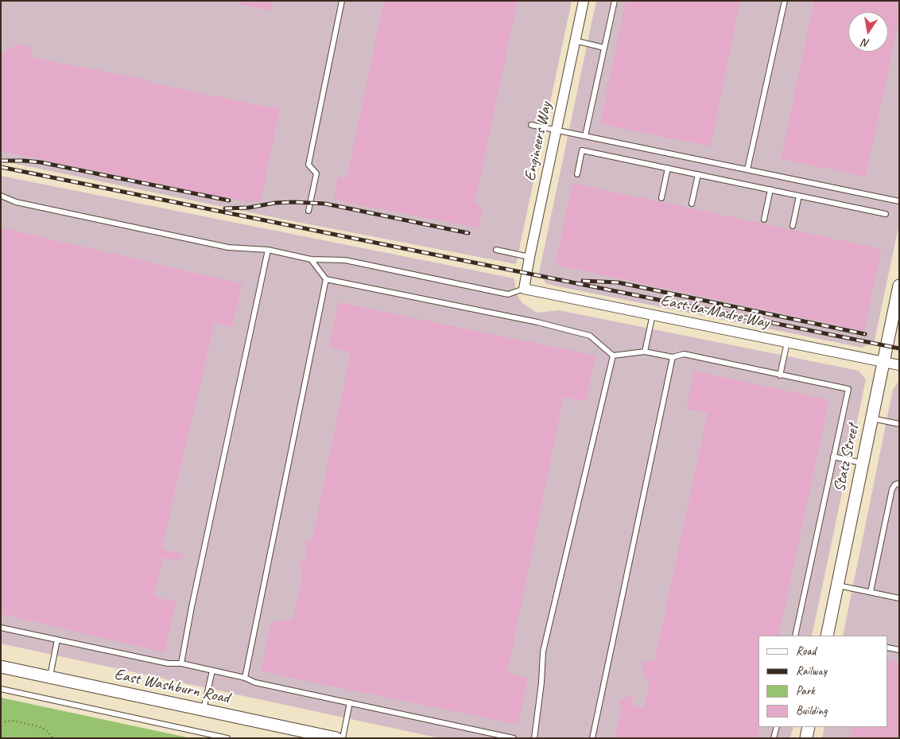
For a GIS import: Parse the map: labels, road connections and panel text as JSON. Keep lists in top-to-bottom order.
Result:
{
  "streets": {
    "street": [
      "Engineers Way",
      "East La Madre Way",
      "Statz Street",
      "East Washburn Road"
    ]
  },
  "crossings": [
    ["Engineers Way", "East La Madre Way"],
    ["East La Madre Way", "Statz Street"]
  ],
  "legend": [
    "Road",
    "Railway",
    "Park",
    "Building"
  ],
  "north": "bottom"
}
